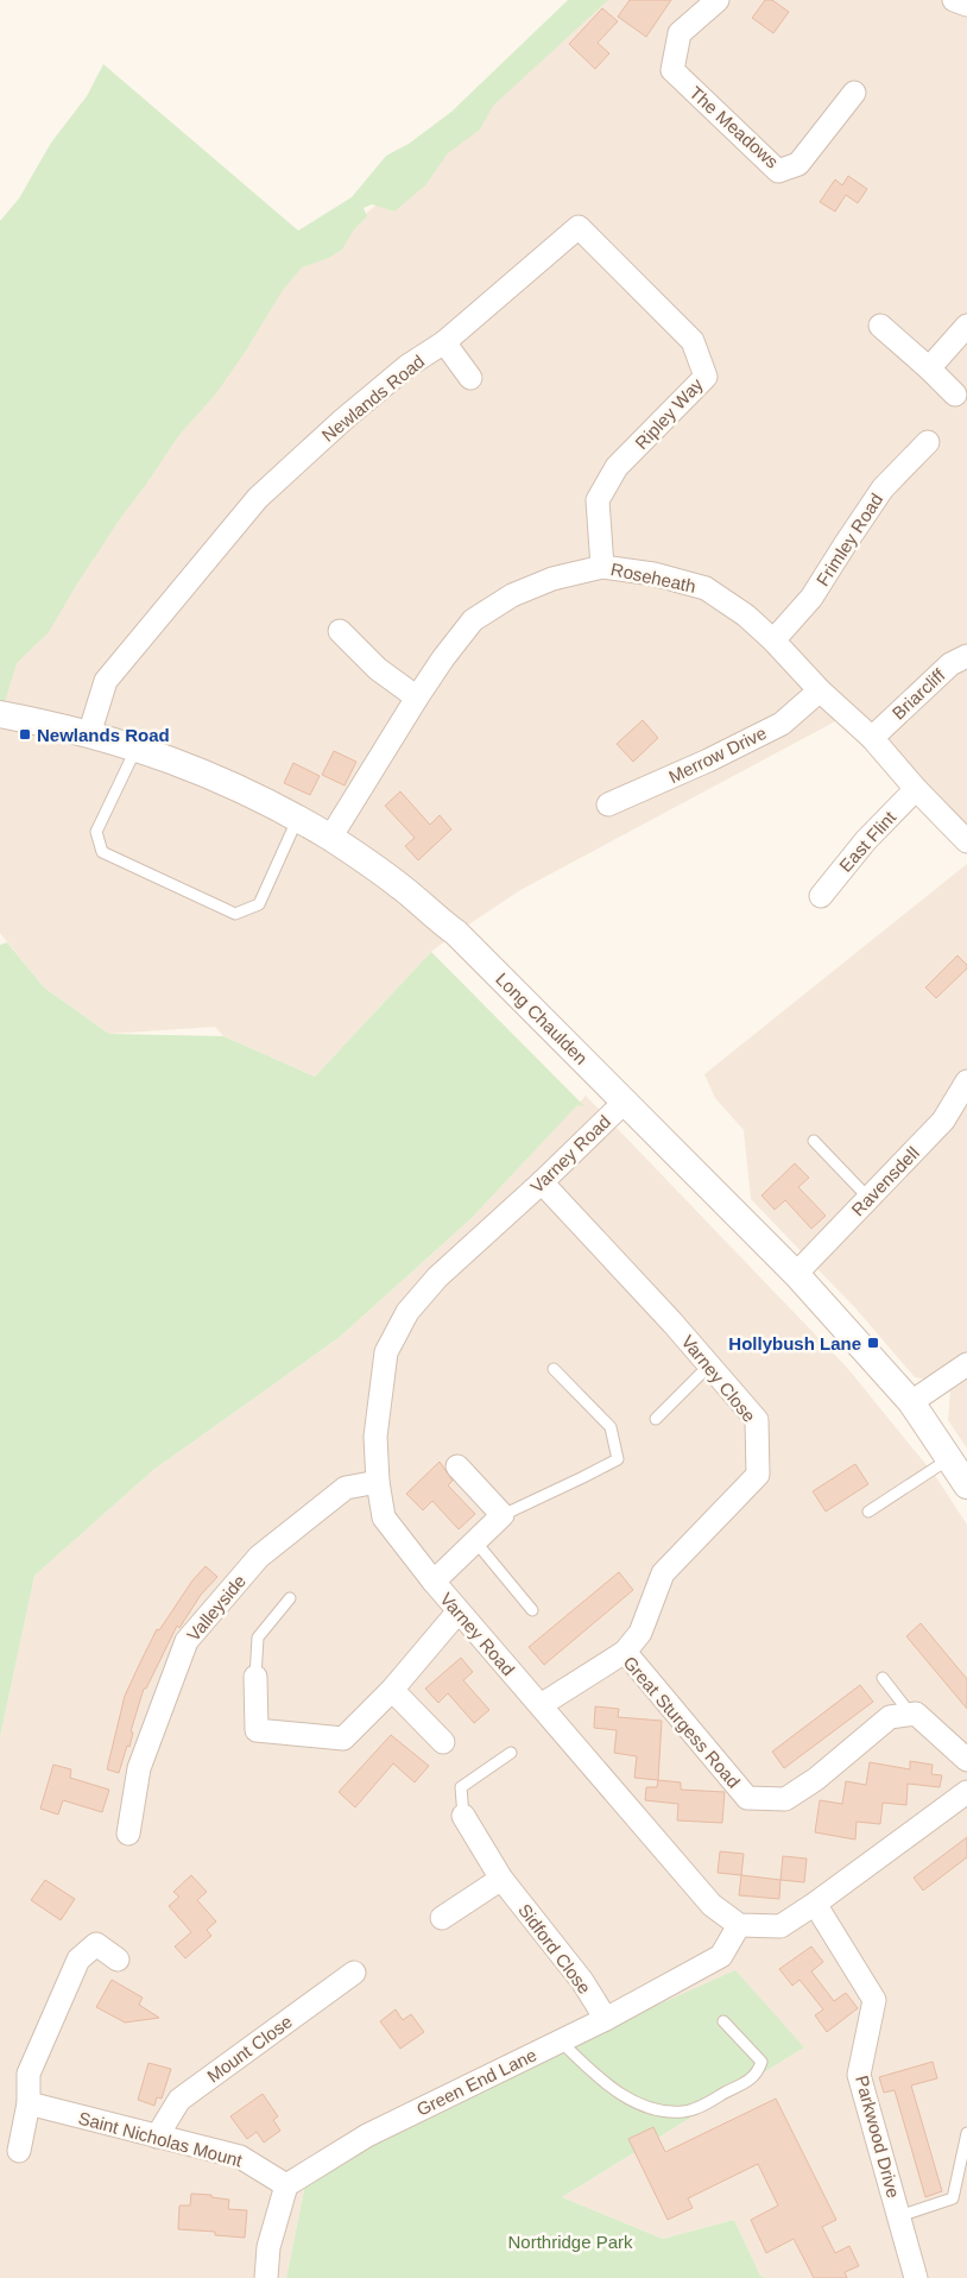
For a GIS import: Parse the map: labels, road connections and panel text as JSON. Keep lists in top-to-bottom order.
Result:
{
  "streets": {
    "street": [
      "The Meadows",
      "Newlands Road",
      "Ripley Way",
      "Frimley Road",
      "Roseheath",
      "Briarcliff",
      "Merrow Drive",
      "East Flint",
      "Long Chaulden",
      "Varney Road",
      "Ravensdell",
      "Varney Close",
      "Valleyside",
      "Great Sturgess Road",
      "Sidford Close",
      "Mount Close",
      "Green End Lane",
      "Parkwood Drive",
      "Saint Nicholas Mount"
    ]
  },
  "crossings": [
    ["Newlands Road", "Ripley Way"],
    ["Newlands Road", "Long Chaulden"],
    ["Ripley Way", "Roseheath"],
    ["Frimley Road", "Roseheath"],
    ["Roseheath", "Briarcliff"],
    ["Roseheath", "Merrow Drive"],
    ["Roseheath", "East Flint"],
    ["Roseheath", "Long Chaulden"],
    ["Long Chaulden", "Varney Road"],
    ["Long Chaulden", "Ravensdell"],
    ["Varney Road", "Varney Close"],
    ["Varney Road", "Valleyside"],
    ["Varney Road", "Great Sturgess Road"],
    ["Varney Road", "Green End Lane"],
    ["Varney Close", "Great Sturgess Road"],
    ["Sidford Close", "Green End Lane"],
    ["Mount Close", "Saint Nicholas Mount"],
    ["Green End Lane", "Saint Nicholas Mount"]
  ],
  "parks": ["Northridge Park"],
  "places": {
    "transit": ["Newlands Road", "Hollybush Lane"]
  }
}
